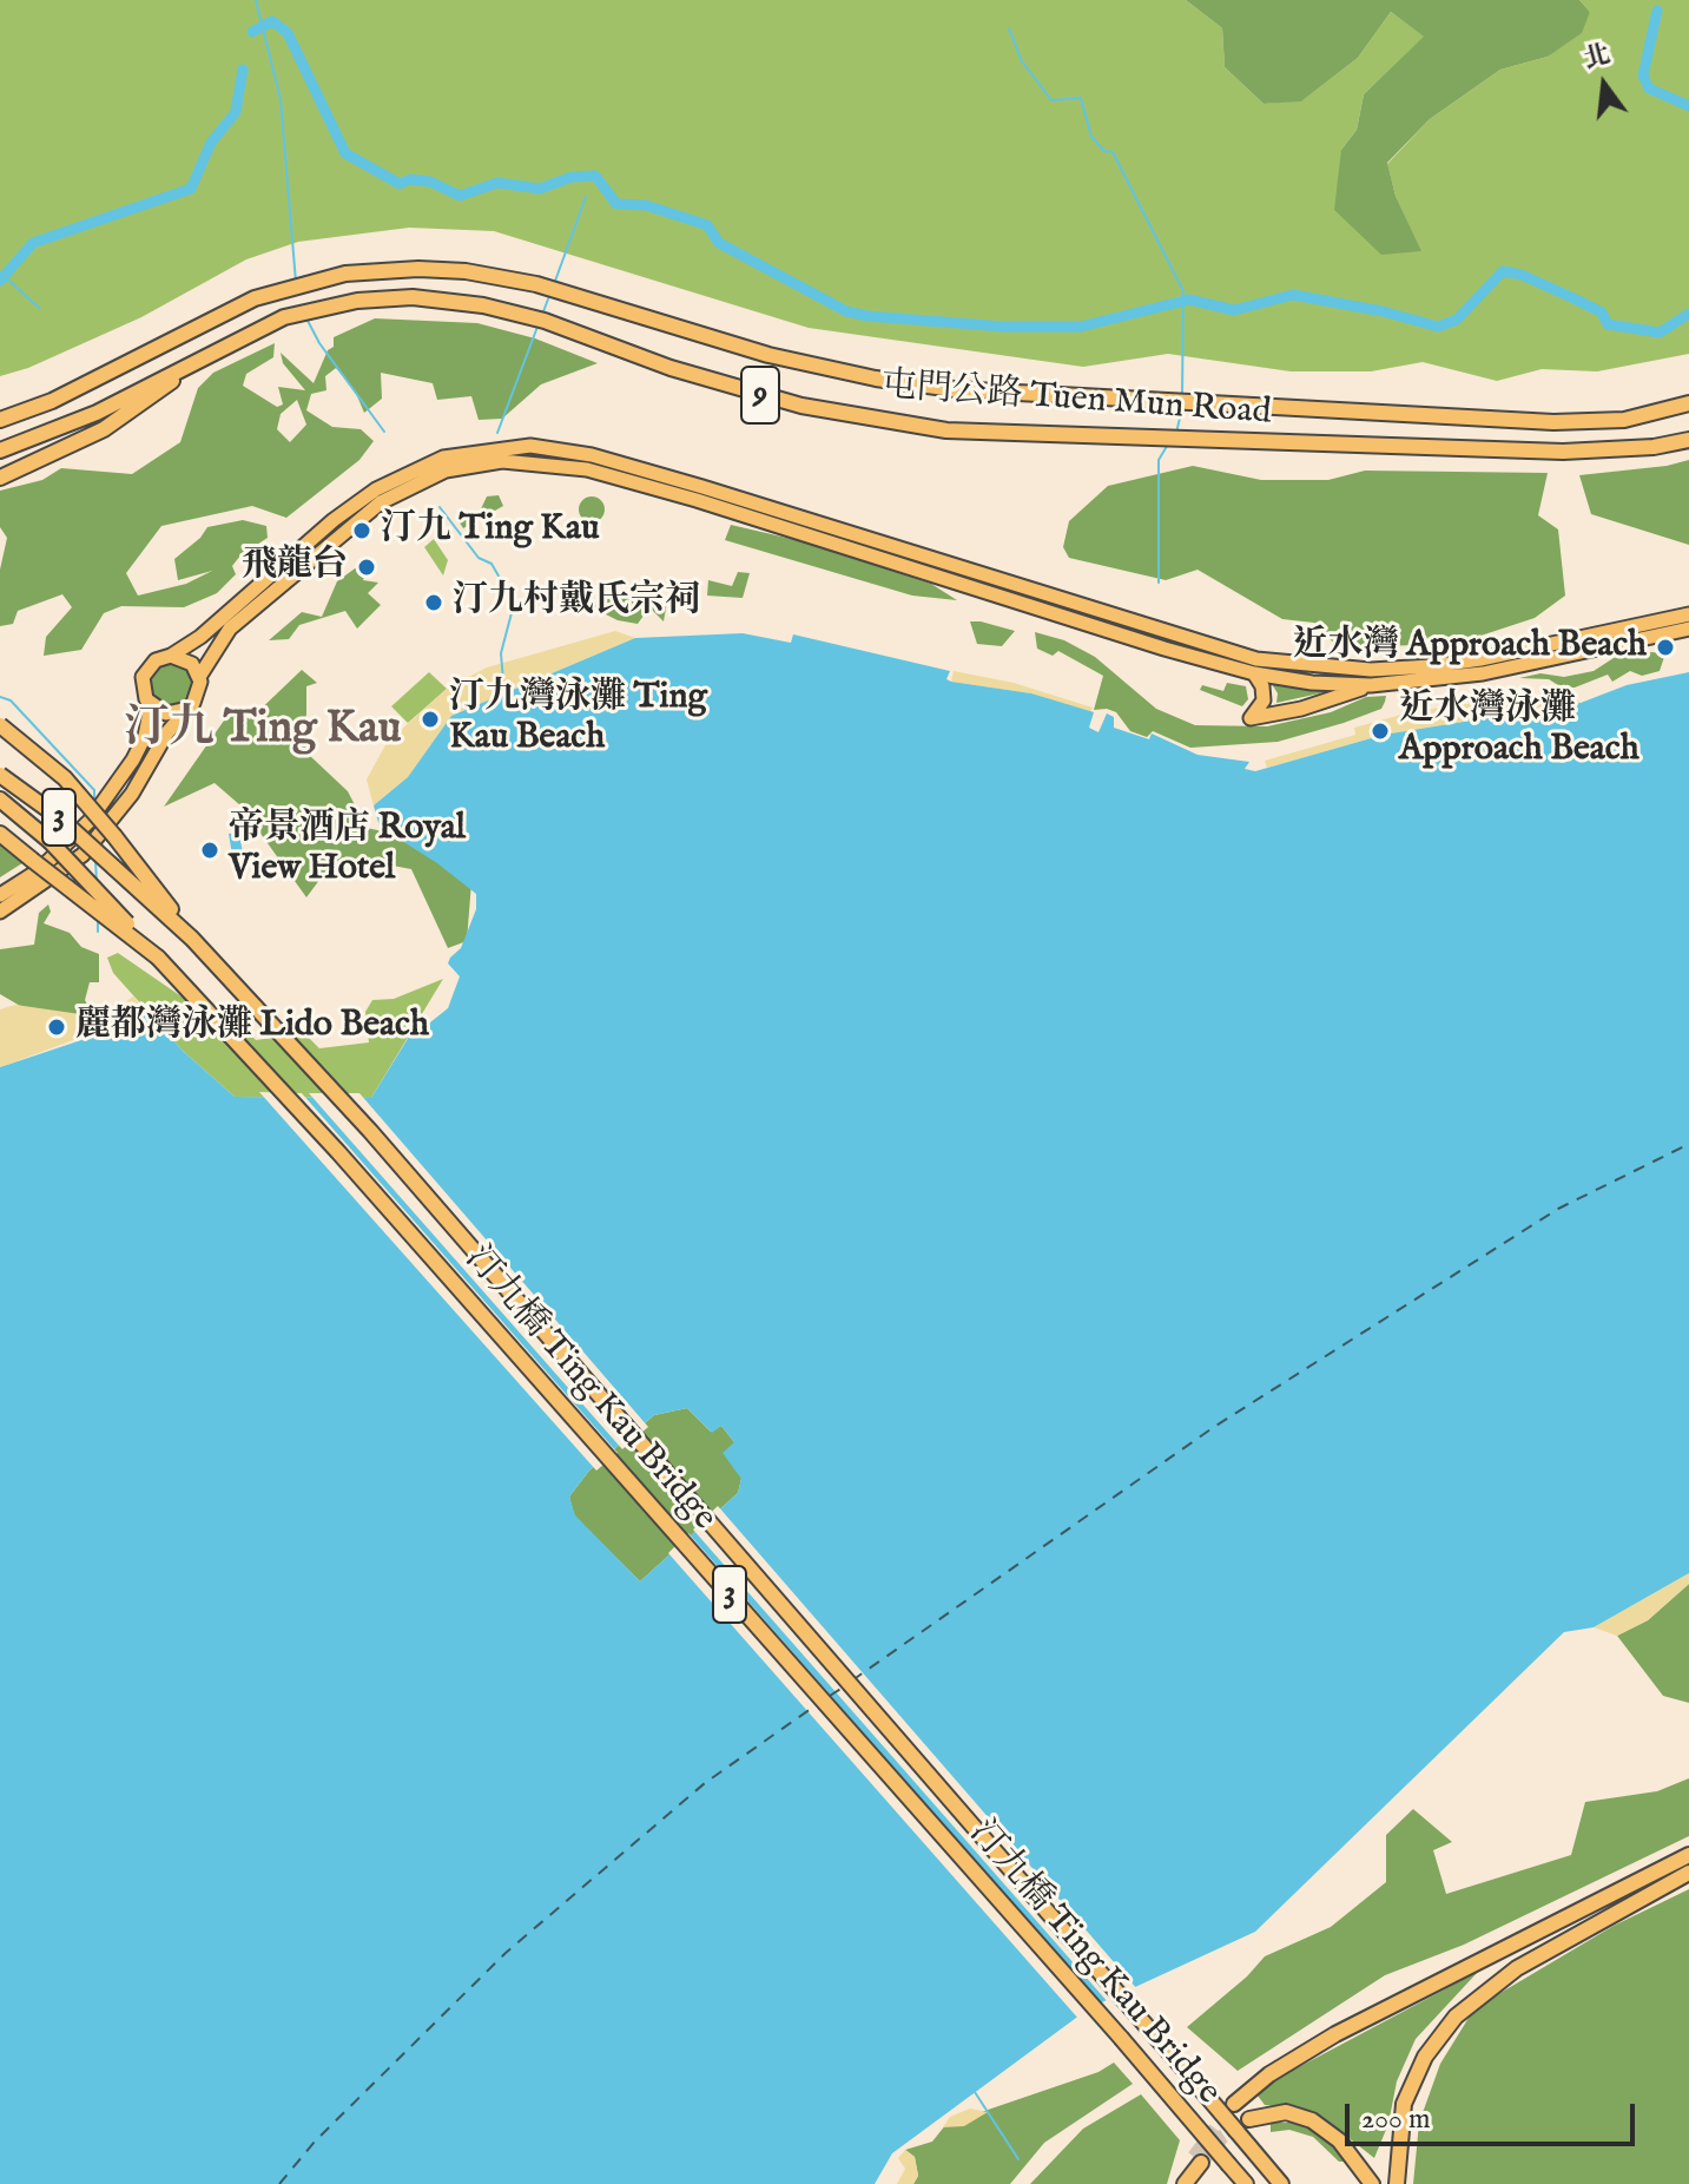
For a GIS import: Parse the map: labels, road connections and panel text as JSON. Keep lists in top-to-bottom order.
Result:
{
  "streets": {
    "highway": [
      "9",
      "屯門公路 Tuen Mun Road",
      "3",
      "汀九橋 Ting Kau Bridge"
    ]
  },
  "crossings": [
    ["3", "汀九橋 Ting Kau Bridge"]
  ],
  "districts": ["汀九 Ting Kau"],
  "places": [
    "汀九 Ting Kau",
    "飛龍台",
    "汀九村戴氏宗祠",
    "近水灣 Approach Beach",
    "汀九灣泳灘 Ting Kau Beach",
    "近水灣泳灘 Approach Beach",
    "帝景酒店 Royal View Hotel",
    "麗都灣泳灘 Lido Beach"
  ],
  "scale_bar": "200 m",
  "north": "top"
}
